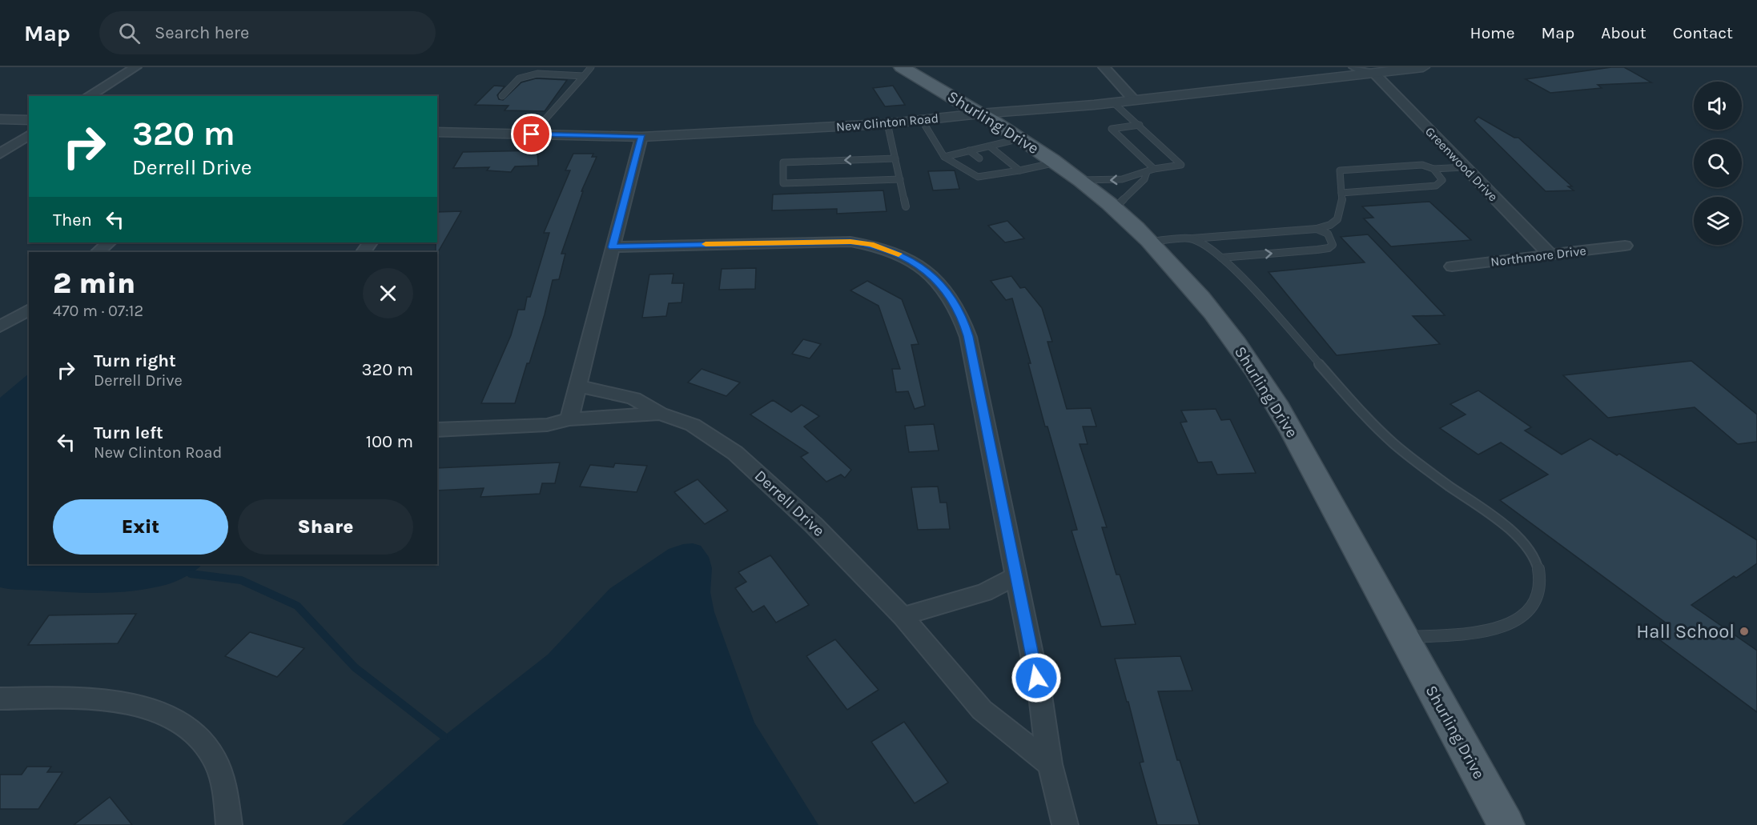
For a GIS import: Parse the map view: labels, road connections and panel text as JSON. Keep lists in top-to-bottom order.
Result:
{
  "streets": {
    "main road": ["Shurling Drive"],
    "street": [
      "New Clinton Road",
      "Greenwood Drive",
      "Northmore Drive",
      "Derrell Drive"
    ]
  },
  "crossings": [
    ["New Clinton Road", "Shurling Drive"],
    ["New Clinton Road", "Greenwood Drive"],
    ["Greenwood Drive", "Northmore Drive"]
  ],
  "places": ["Hall School"],
  "page": {
    "header": "Map",
    "search": "Search here",
    "nav": [
      "Home",
      "Map",
      "About",
      "Contact"
    ],
    "turn": ["320 m", "Derrell Drive"],
    "then": "Then",
    "heading": ["2 min", "470 m · 07:12"],
    "list": [
      {
        "name": "Turn right",
        "note": "Derrell Drive",
        "value": "320 m"
      },
      {
        "name": "Turn left",
        "note": "New Clinton Road",
        "value": "100 m"
      }
    ],
    "buttons": ["Exit", "Share"]
  }
}
